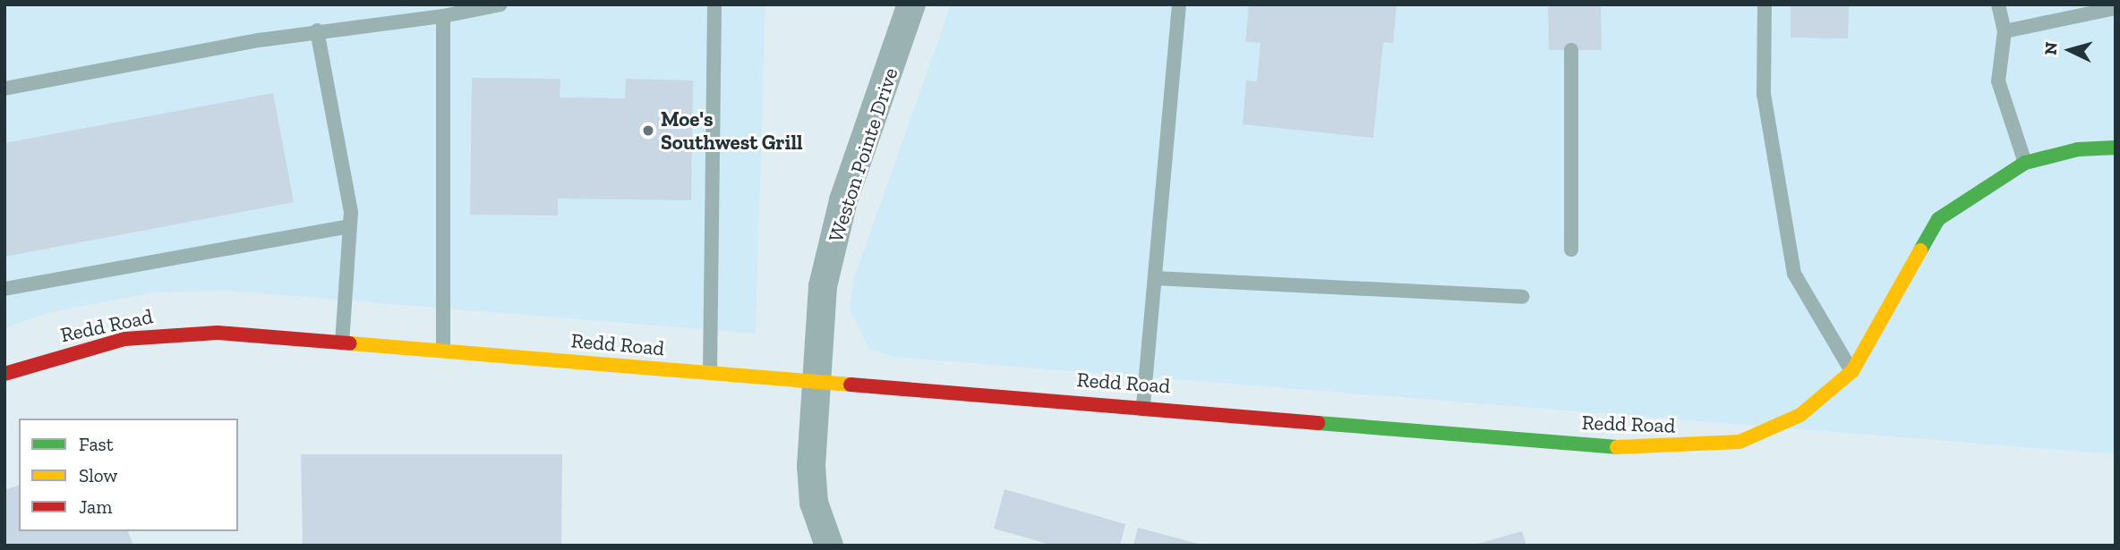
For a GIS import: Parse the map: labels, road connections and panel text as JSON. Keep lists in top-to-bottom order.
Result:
{
  "streets": {
    "street": ["Weston Pointe Drive", "Redd Road"]
  },
  "crossings": [
    ["Weston Pointe Drive", "Redd Road"]
  ],
  "places": ["Moe's Southwest Grill"],
  "legend": ["Fast", "Slow", "Jam"],
  "north": "left"
}
